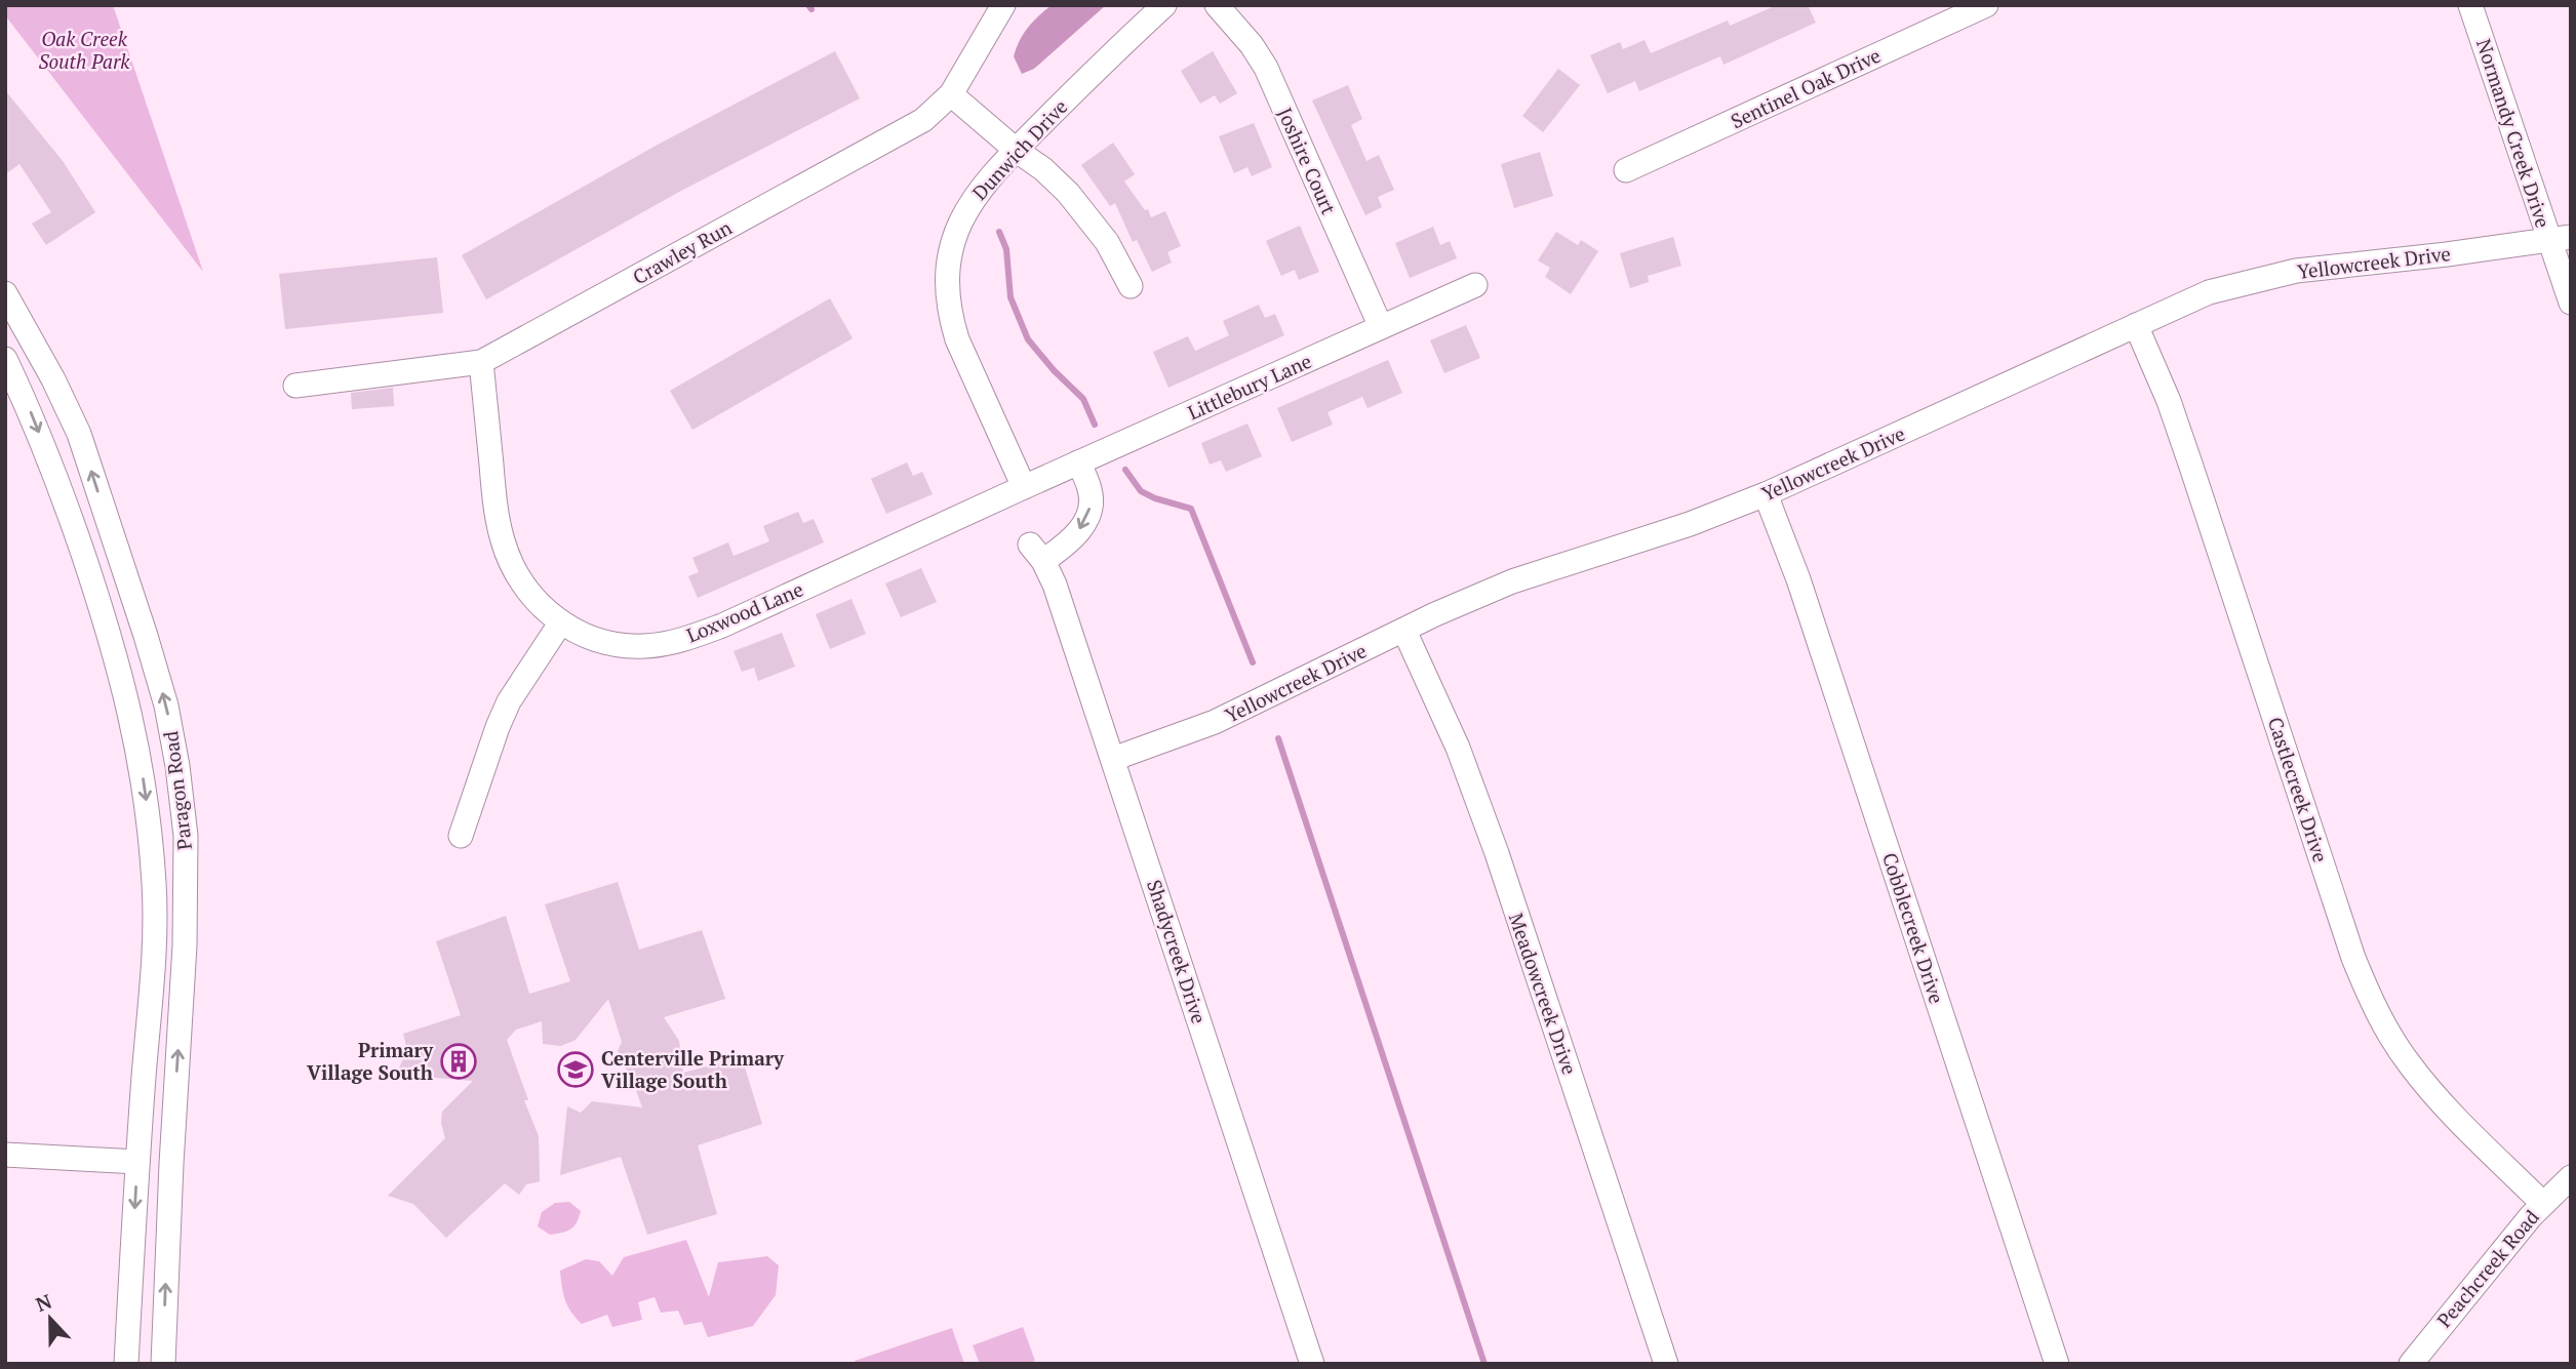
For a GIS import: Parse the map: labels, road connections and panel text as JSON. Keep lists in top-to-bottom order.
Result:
{
  "streets": {
    "street": [
      "Sentinel Oak Drive",
      "Normandy Creek Drive",
      "Dunwich Drive",
      "Joshire Court",
      "Crawley Run",
      "Yellowcreek Drive",
      "Littlebury Lane",
      "Loxwood Lane",
      "Castlecreek Drive",
      "Paragon Road",
      "Cobblecreek Drive",
      "Shadycreek Drive",
      "Meadowcreek Drive",
      "Peachcreek Road"
    ]
  },
  "crossings": [
    ["Normandy Creek Drive", "Yellowcreek Drive"],
    ["Dunwich Drive", "Littlebury Lane"],
    ["Dunwich Drive", "Loxwood Lane"],
    ["Joshire Court", "Littlebury Lane"],
    ["Crawley Run", "Loxwood Lane"],
    ["Yellowcreek Drive", "Castlecreek Drive"],
    ["Yellowcreek Drive", "Cobblecreek Drive"],
    ["Yellowcreek Drive", "Shadycreek Drive"],
    ["Yellowcreek Drive", "Meadowcreek Drive"],
    ["Littlebury Lane", "Loxwood Lane"],
    ["Littlebury Lane", "Shadycreek Drive"],
    ["Castlecreek Drive", "Peachcreek Road"]
  ],
  "parks": ["Oak Creek South Park"],
  "places": {
    "building": ["Primary Village South"],
    "school or university": ["Centerville Primary Village South"]
  },
  "north": "top"
}
